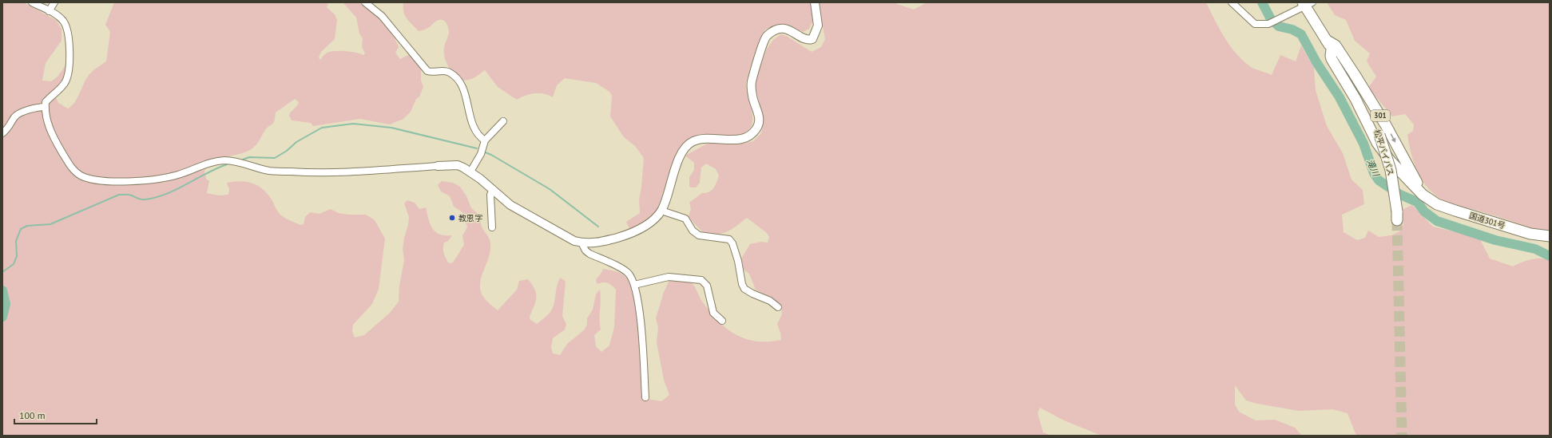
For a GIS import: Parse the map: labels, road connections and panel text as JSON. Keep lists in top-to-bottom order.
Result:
{
  "streets": {
    "highway": ["301", "松平バイパス", "国道301号"]
  },
  "crossings": [
    ["301", "松平バイパス"],
    ["301", "国道301号"]
  ],
  "water": ["滝川"],
  "places": ["教恩字"],
  "scale_bar": "100 m"
}
